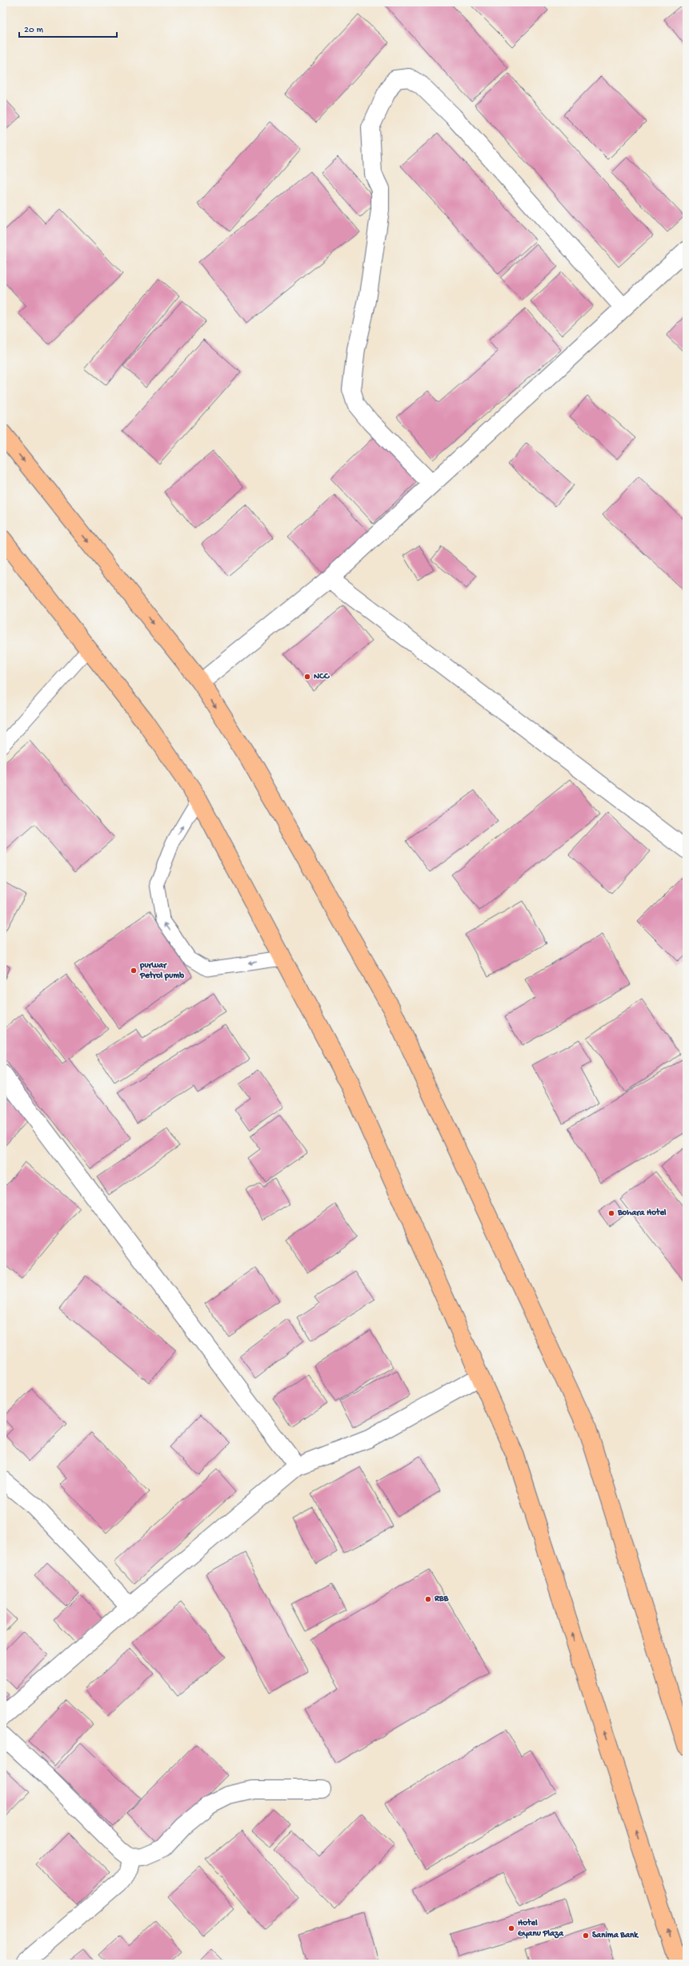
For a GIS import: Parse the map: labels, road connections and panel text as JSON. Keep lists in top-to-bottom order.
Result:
{
  "places": [
    "NCC",
    "purwar Petrol pumb",
    "Bohara Hotel",
    "RBB",
    "Hotel Gyanu Plaza",
    "Sanima Bank"
  ],
  "scale_bar": "20 m"
}
